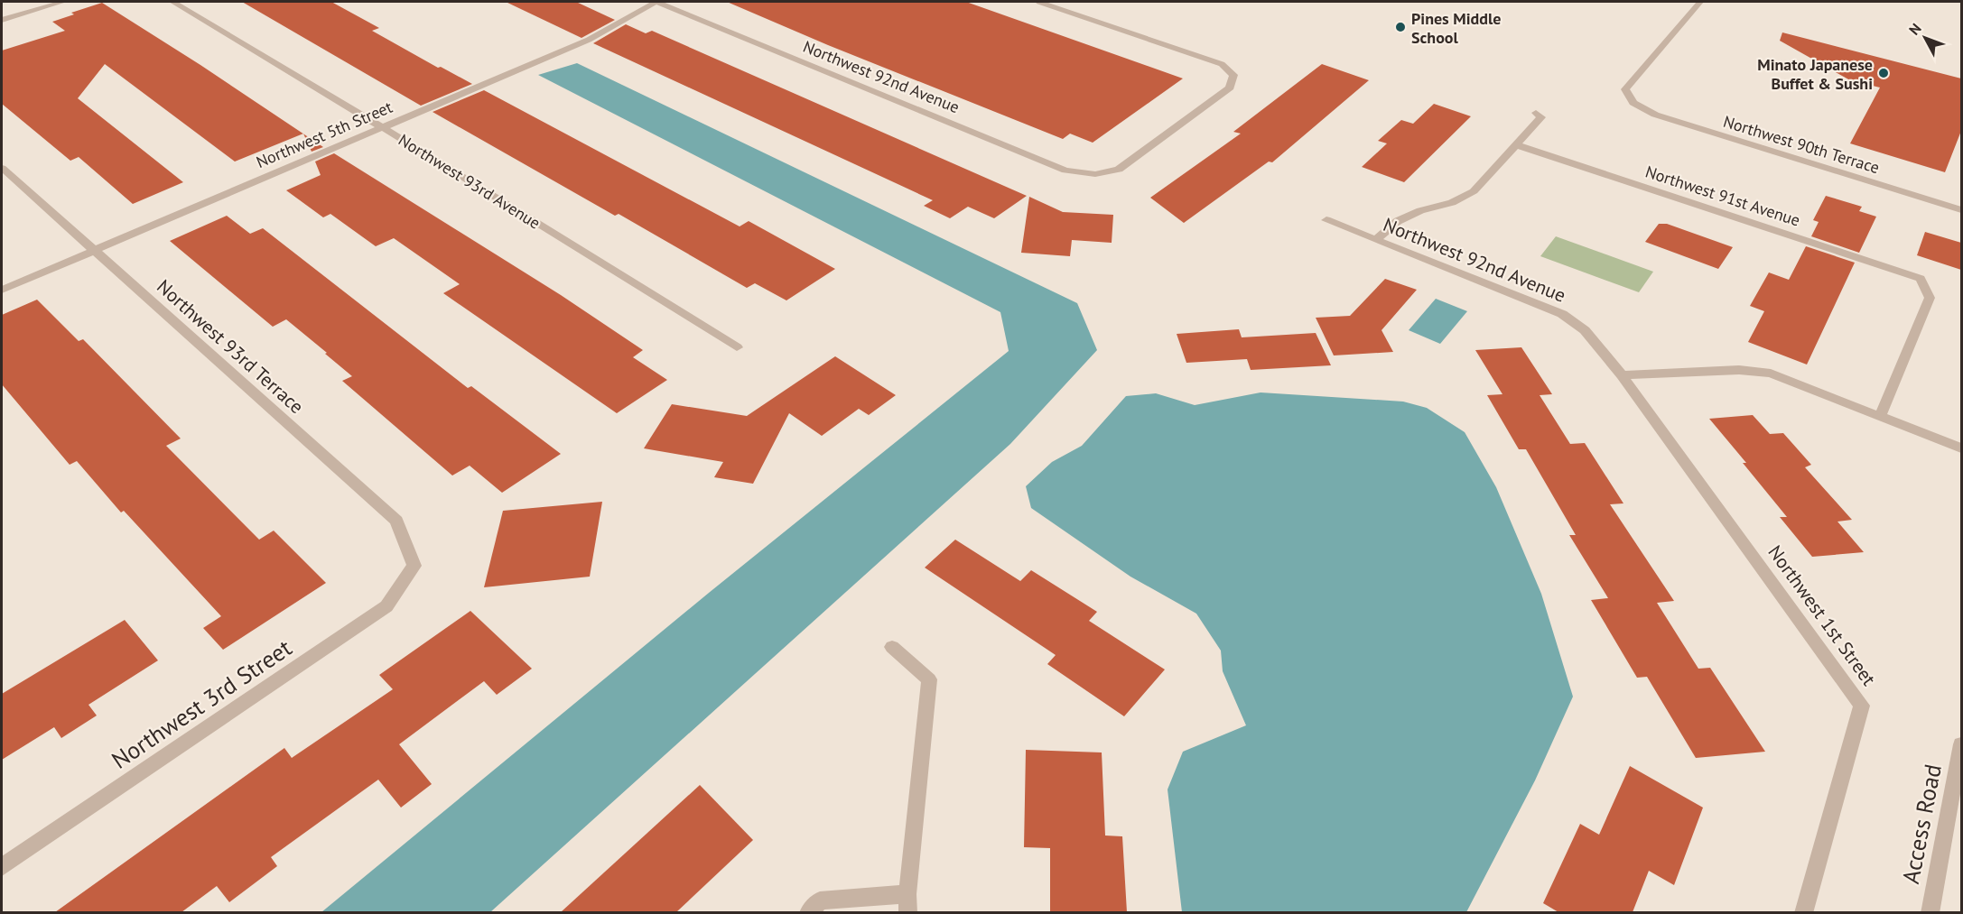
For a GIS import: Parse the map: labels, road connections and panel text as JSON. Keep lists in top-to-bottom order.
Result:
{
  "streets": {
    "street": [
      "Northwest 92nd Avenue",
      "Northwest 5th Street",
      "Northwest 90th Terrace",
      "Northwest 93rd Avenue",
      "Northwest 91st Avenue",
      "Northwest 93rd Terrace",
      "Northwest 1st Street",
      "Northwest 3rd Street",
      "Access Road"
    ]
  },
  "crossings": [
    ["Northwest 92nd Avenue", "Northwest 5th Street"],
    ["Northwest 92nd Avenue", "Northwest 1st Street"],
    ["Northwest 5th Street", "Northwest 93rd Avenue"],
    ["Northwest 5th Street", "Northwest 93rd Terrace"],
    ["Northwest 93rd Terrace", "Northwest 3rd Street"]
  ],
  "places": ["Pines Middle School", "Minato Japanese Buffet & Sushi"],
  "north": "top left"
}
